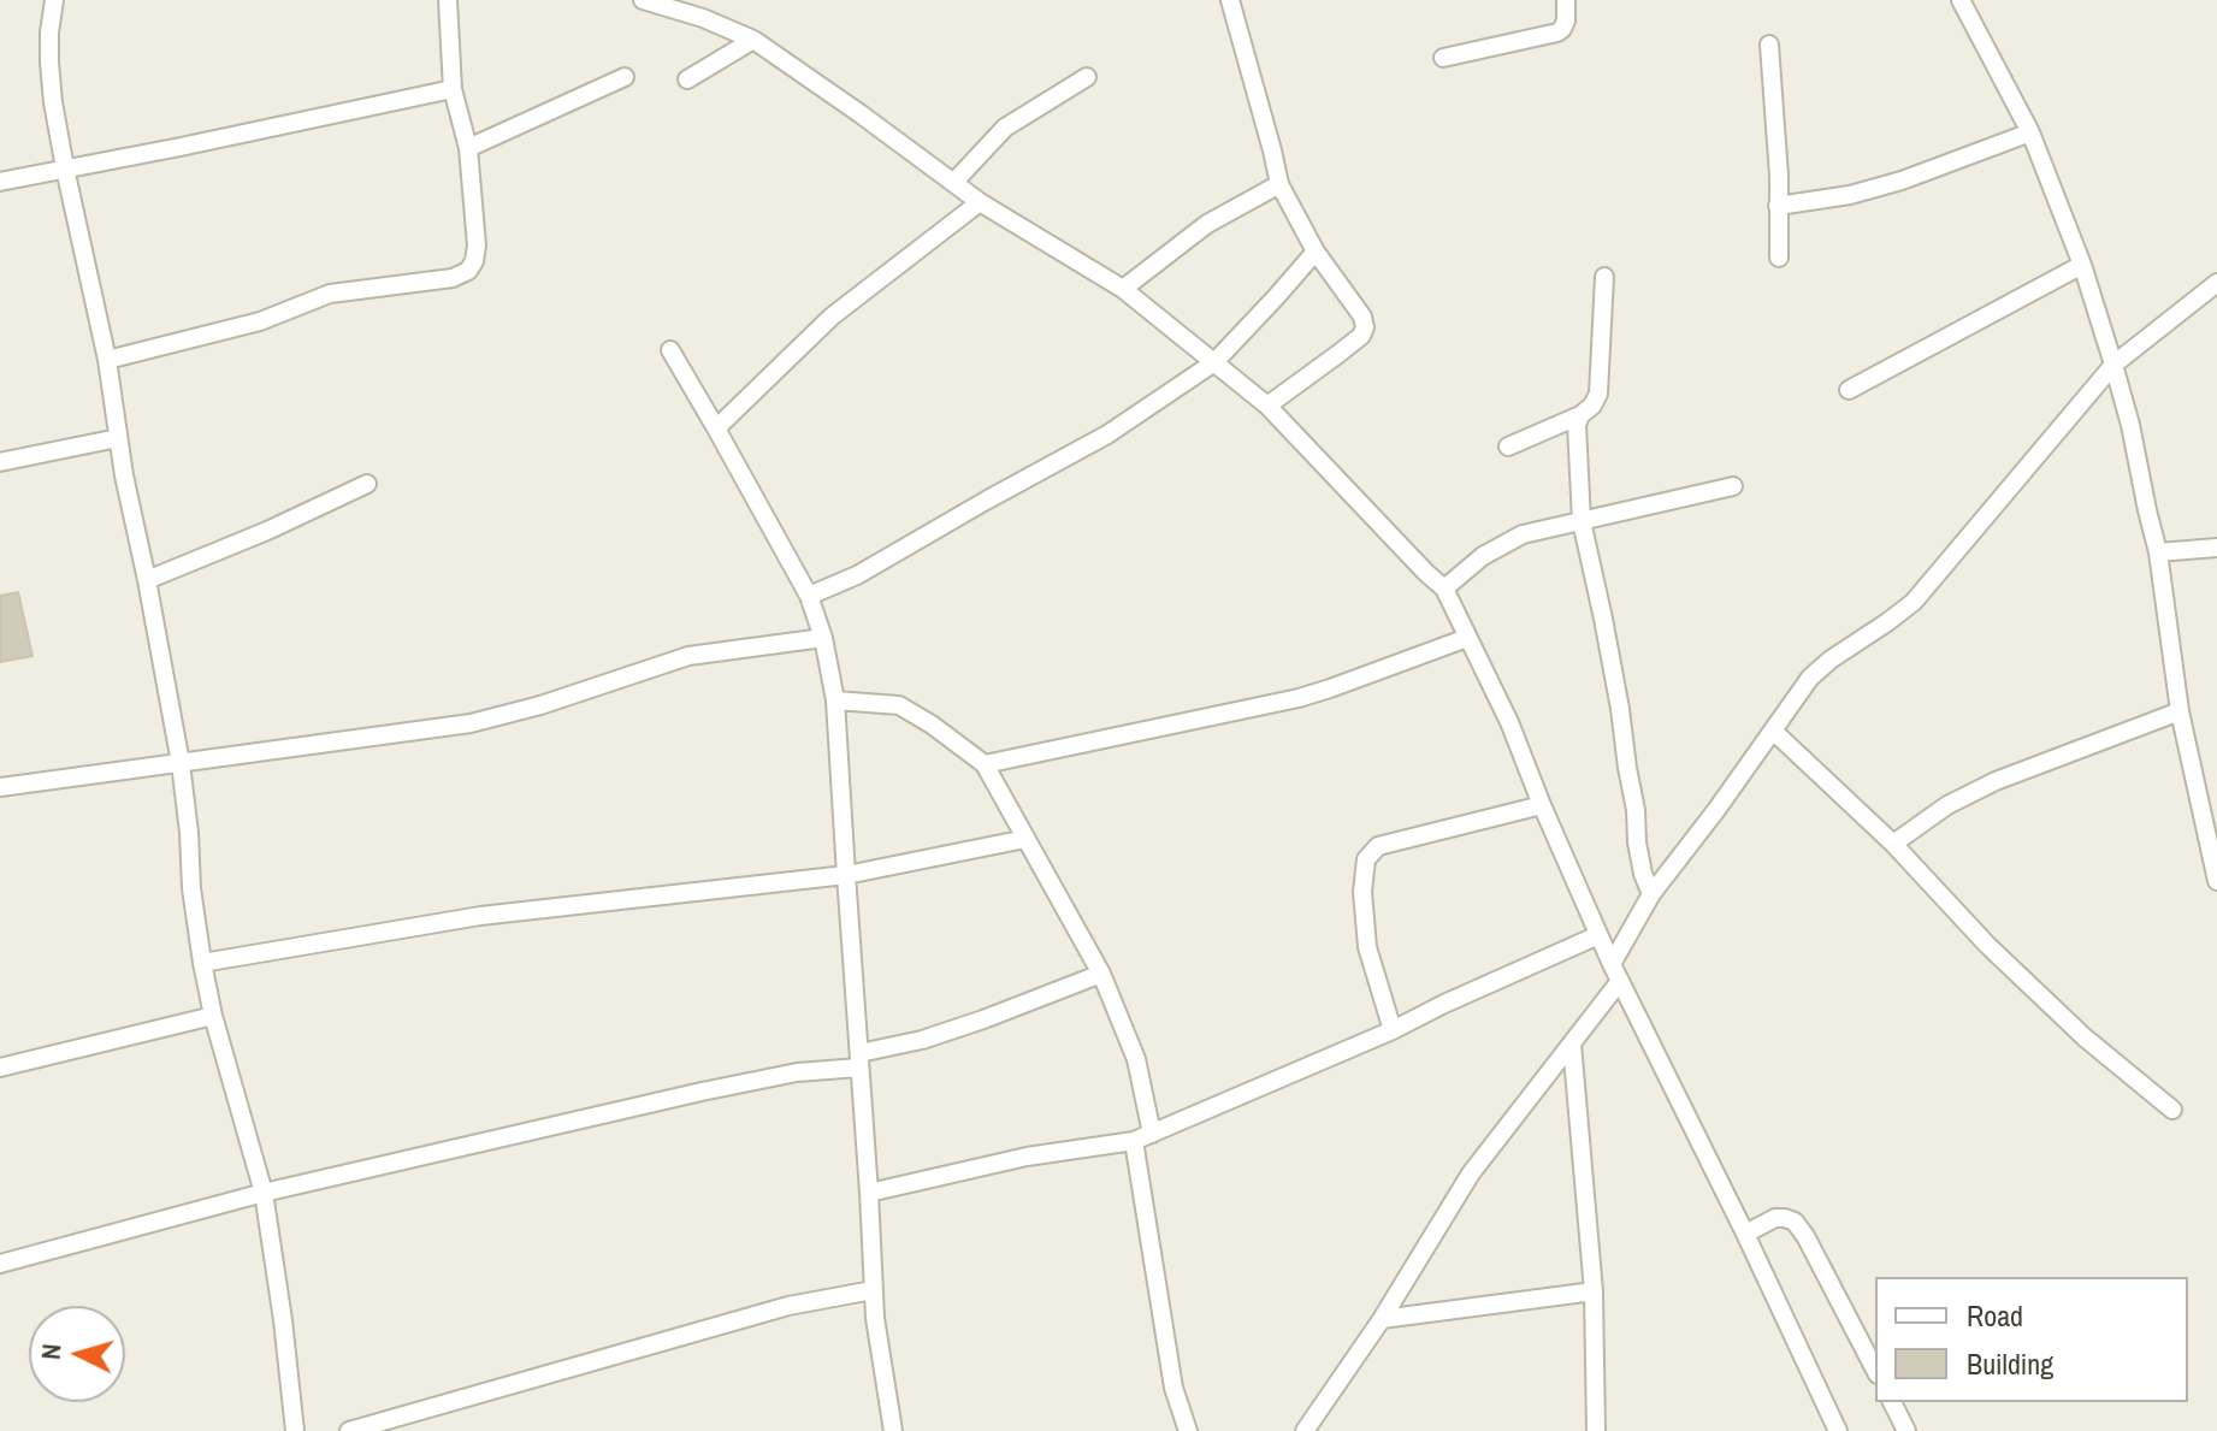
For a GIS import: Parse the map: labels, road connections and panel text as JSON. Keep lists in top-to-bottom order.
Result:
{
  "legend": ["Road", "Building"],
  "north": "left"
}
